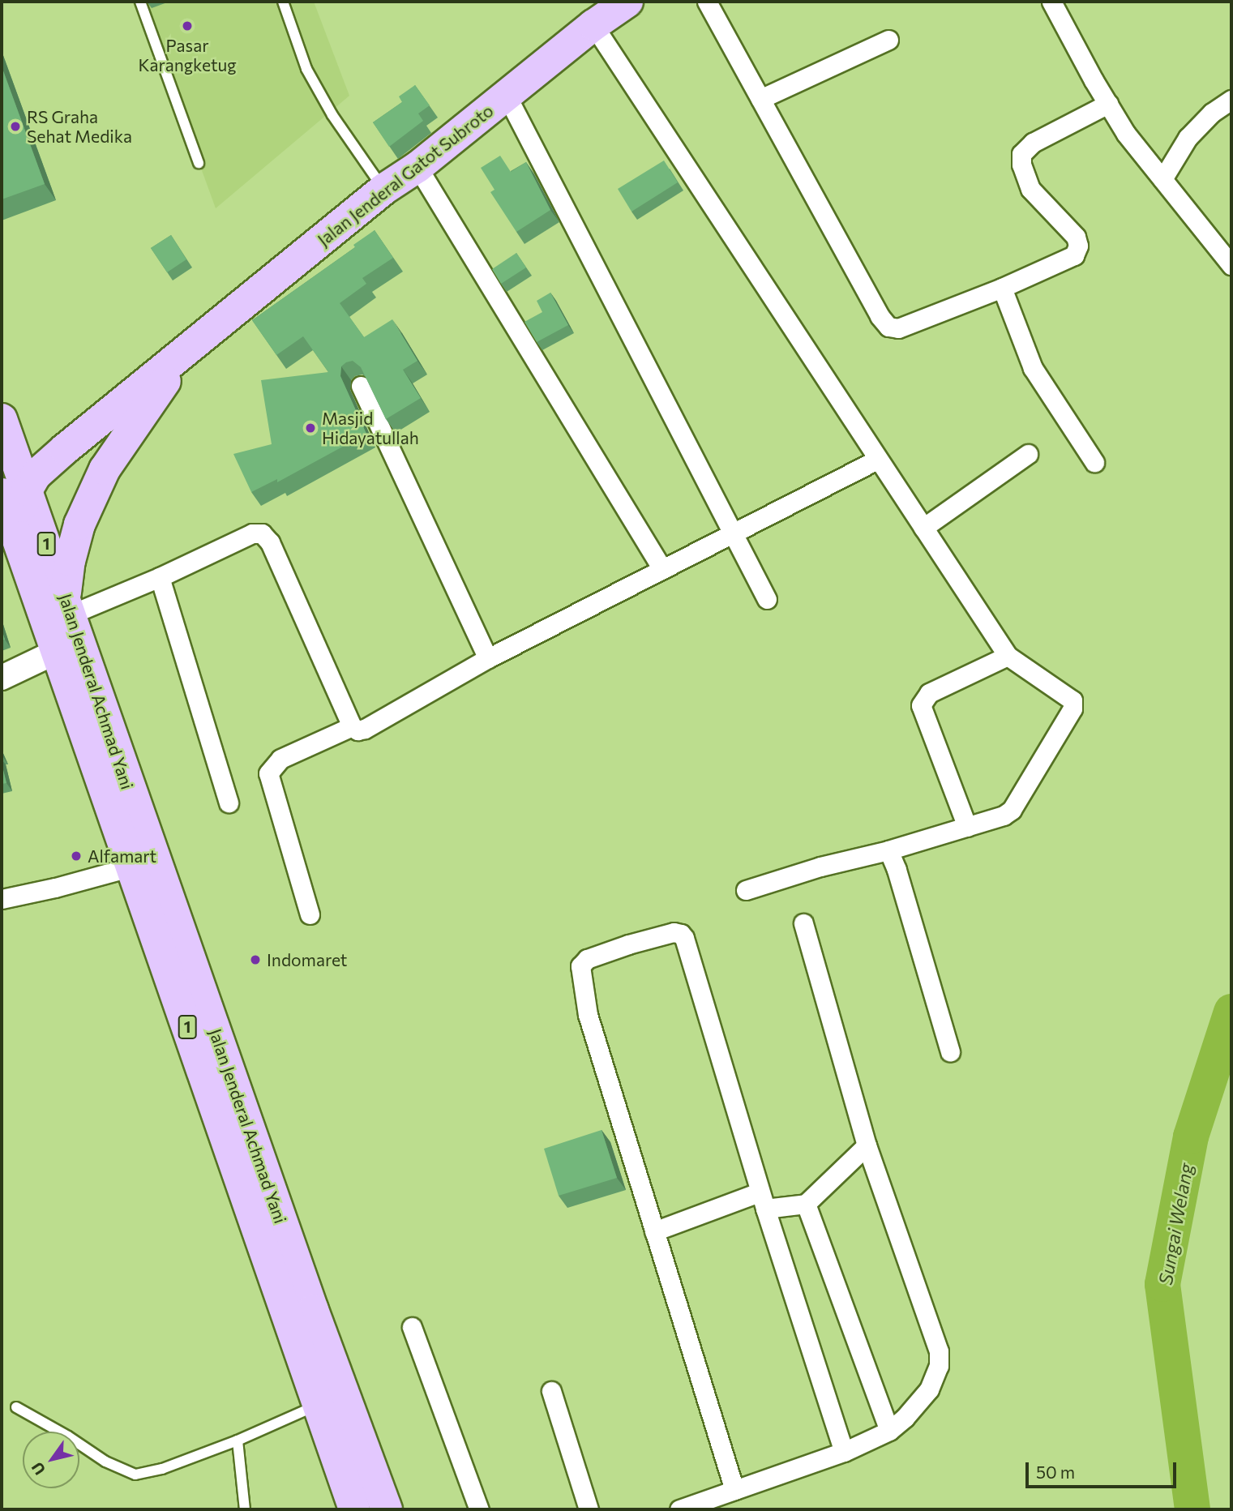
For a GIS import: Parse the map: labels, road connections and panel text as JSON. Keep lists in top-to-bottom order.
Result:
{
  "streets": {
    "highway": ["Jalan Jenderal Gatot Subroto", "1", "Jalan Jenderal Achmad Yani"]
  },
  "crossings": [
    ["Jalan Jenderal Gatot Subroto", "Jalan Jenderal Achmad Yani"]
  ],
  "water": ["Sungai Welang"],
  "places": [
    "Pasar Karangketug",
    "RS Graha Sehat Medika",
    "Masjid Hidayatullah",
    "Alfamart",
    "Indomaret"
  ],
  "scale_bar": "50 m",
  "north": "bottom left"
}
